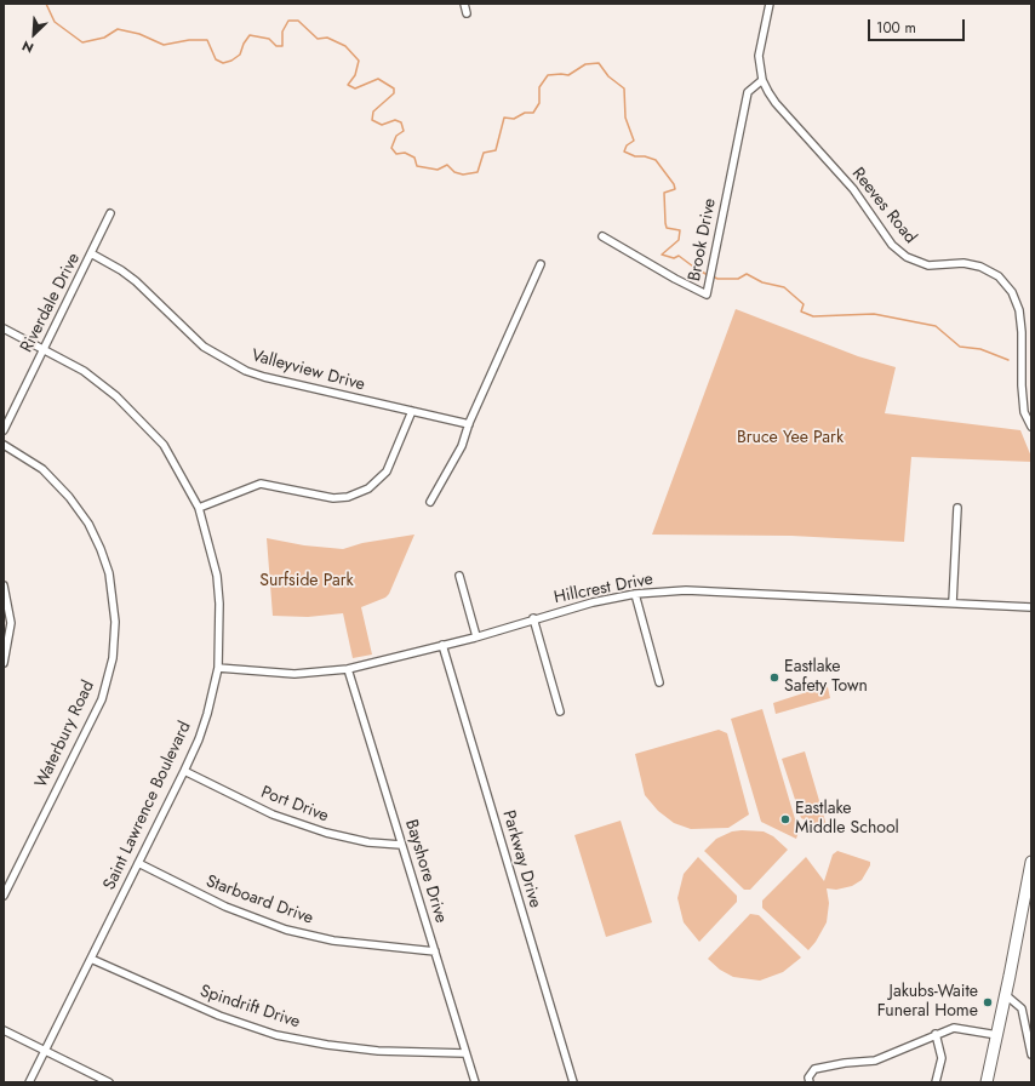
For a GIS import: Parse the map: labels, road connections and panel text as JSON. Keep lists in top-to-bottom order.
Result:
{
  "streets": {
    "street": [
      "Reeves Road",
      "Brook Drive",
      "Riverdale Drive",
      "Valleyview Drive",
      "Hillcrest Drive",
      "Waterbury Road",
      "Port Drive",
      "Saint Lawrence Boulevard",
      "Parkway Drive",
      "Bayshore Drive",
      "Starboard Drive",
      "Spindrift Drive"
    ]
  },
  "crossings": [
    ["Reeves Road", "Brook Drive"],
    ["Riverdale Drive", "Valleyview Drive"],
    ["Riverdale Drive", "Saint Lawrence Boulevard"],
    ["Hillcrest Drive", "Saint Lawrence Boulevard"],
    ["Hillcrest Drive", "Parkway Drive"],
    ["Hillcrest Drive", "Bayshore Drive"],
    ["Port Drive", "Saint Lawrence Boulevard"],
    ["Port Drive", "Bayshore Drive"],
    ["Saint Lawrence Boulevard", "Starboard Drive"],
    ["Saint Lawrence Boulevard", "Spindrift Drive"],
    ["Bayshore Drive", "Starboard Drive"],
    ["Bayshore Drive", "Spindrift Drive"]
  ],
  "parks": ["Bruce Yee Park", "Surfside Park"],
  "places": ["Eastlake Safety Town", "Eastlake Middle School", "Jakubs-Waite Funeral Home"],
  "scale_bar": "100 m",
  "north": "bottom left"
}
